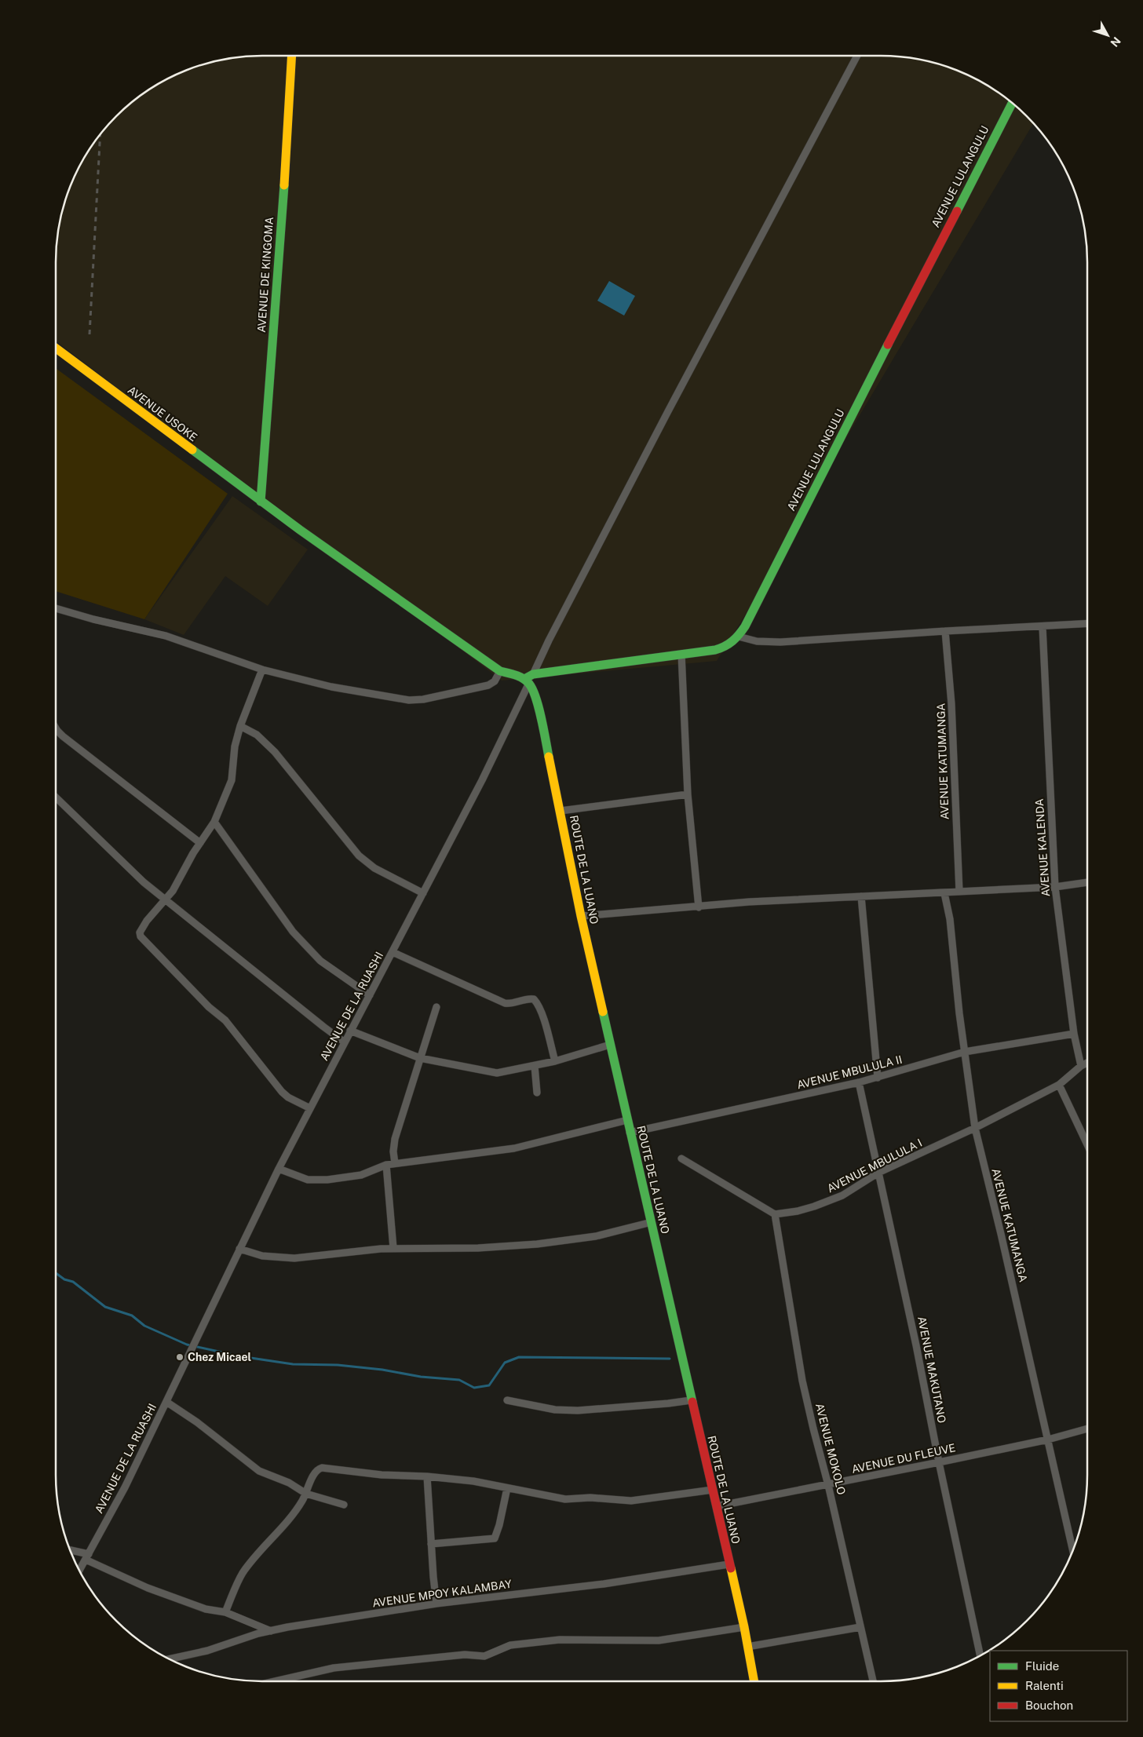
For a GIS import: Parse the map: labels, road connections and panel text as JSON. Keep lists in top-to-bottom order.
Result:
{
  "streets": {
    "street": [
      "AVENUE LULANGULU",
      "AVENUE DE KINGOMA",
      "AVENUE USOKE",
      "AVENUE KATUMANGA",
      "AVENUE KALENDA",
      "ROUTE DE LA LUANO",
      "AVENUE DE LA RUASHI",
      "AVENUE MBULULA II",
      "AVENUE MBULULA I",
      "AVENUE MAKUTANO",
      "AVENUE MOKOLO",
      "AVENUE DU FLEUVE",
      "AVENUE MPOY KALAMBAY"
    ]
  },
  "crossings": [
    ["AVENUE LULANGULU", "AVENUE USOKE"],
    ["AVENUE LULANGULU", "ROUTE DE LA LUANO"],
    ["AVENUE LULANGULU", "AVENUE DE LA RUASHI"],
    ["AVENUE DE KINGOMA", "AVENUE USOKE"],
    ["AVENUE USOKE", "ROUTE DE LA LUANO"],
    ["AVENUE USOKE", "AVENUE DE LA RUASHI"],
    ["AVENUE KATUMANGA", "AVENUE MBULULA II"],
    ["AVENUE KATUMANGA", "AVENUE MBULULA I"],
    ["AVENUE KATUMANGA", "AVENUE DU FLEUVE"],
    ["AVENUE KALENDA", "AVENUE MBULULA II"],
    ["AVENUE KALENDA", "AVENUE MBULULA I"],
    ["ROUTE DE LA LUANO", "AVENUE DE LA RUASHI"],
    ["ROUTE DE LA LUANO", "AVENUE MBULULA II"],
    ["ROUTE DE LA LUANO", "AVENUE DU FLEUVE"],
    ["ROUTE DE LA LUANO", "AVENUE MPOY KALAMBAY"],
    ["AVENUE MBULULA II", "AVENUE MAKUTANO"],
    ["AVENUE MBULULA I", "AVENUE MAKUTANO"],
    ["AVENUE MBULULA I", "AVENUE MOKOLO"],
    ["AVENUE MAKUTANO", "AVENUE DU FLEUVE"],
    ["AVENUE MOKOLO", "AVENUE DU FLEUVE"]
  ],
  "places": ["Chez Micael"],
  "legend": ["Fluide", "Ralenti", "Bouchon"],
  "north": "bottom right"
}
